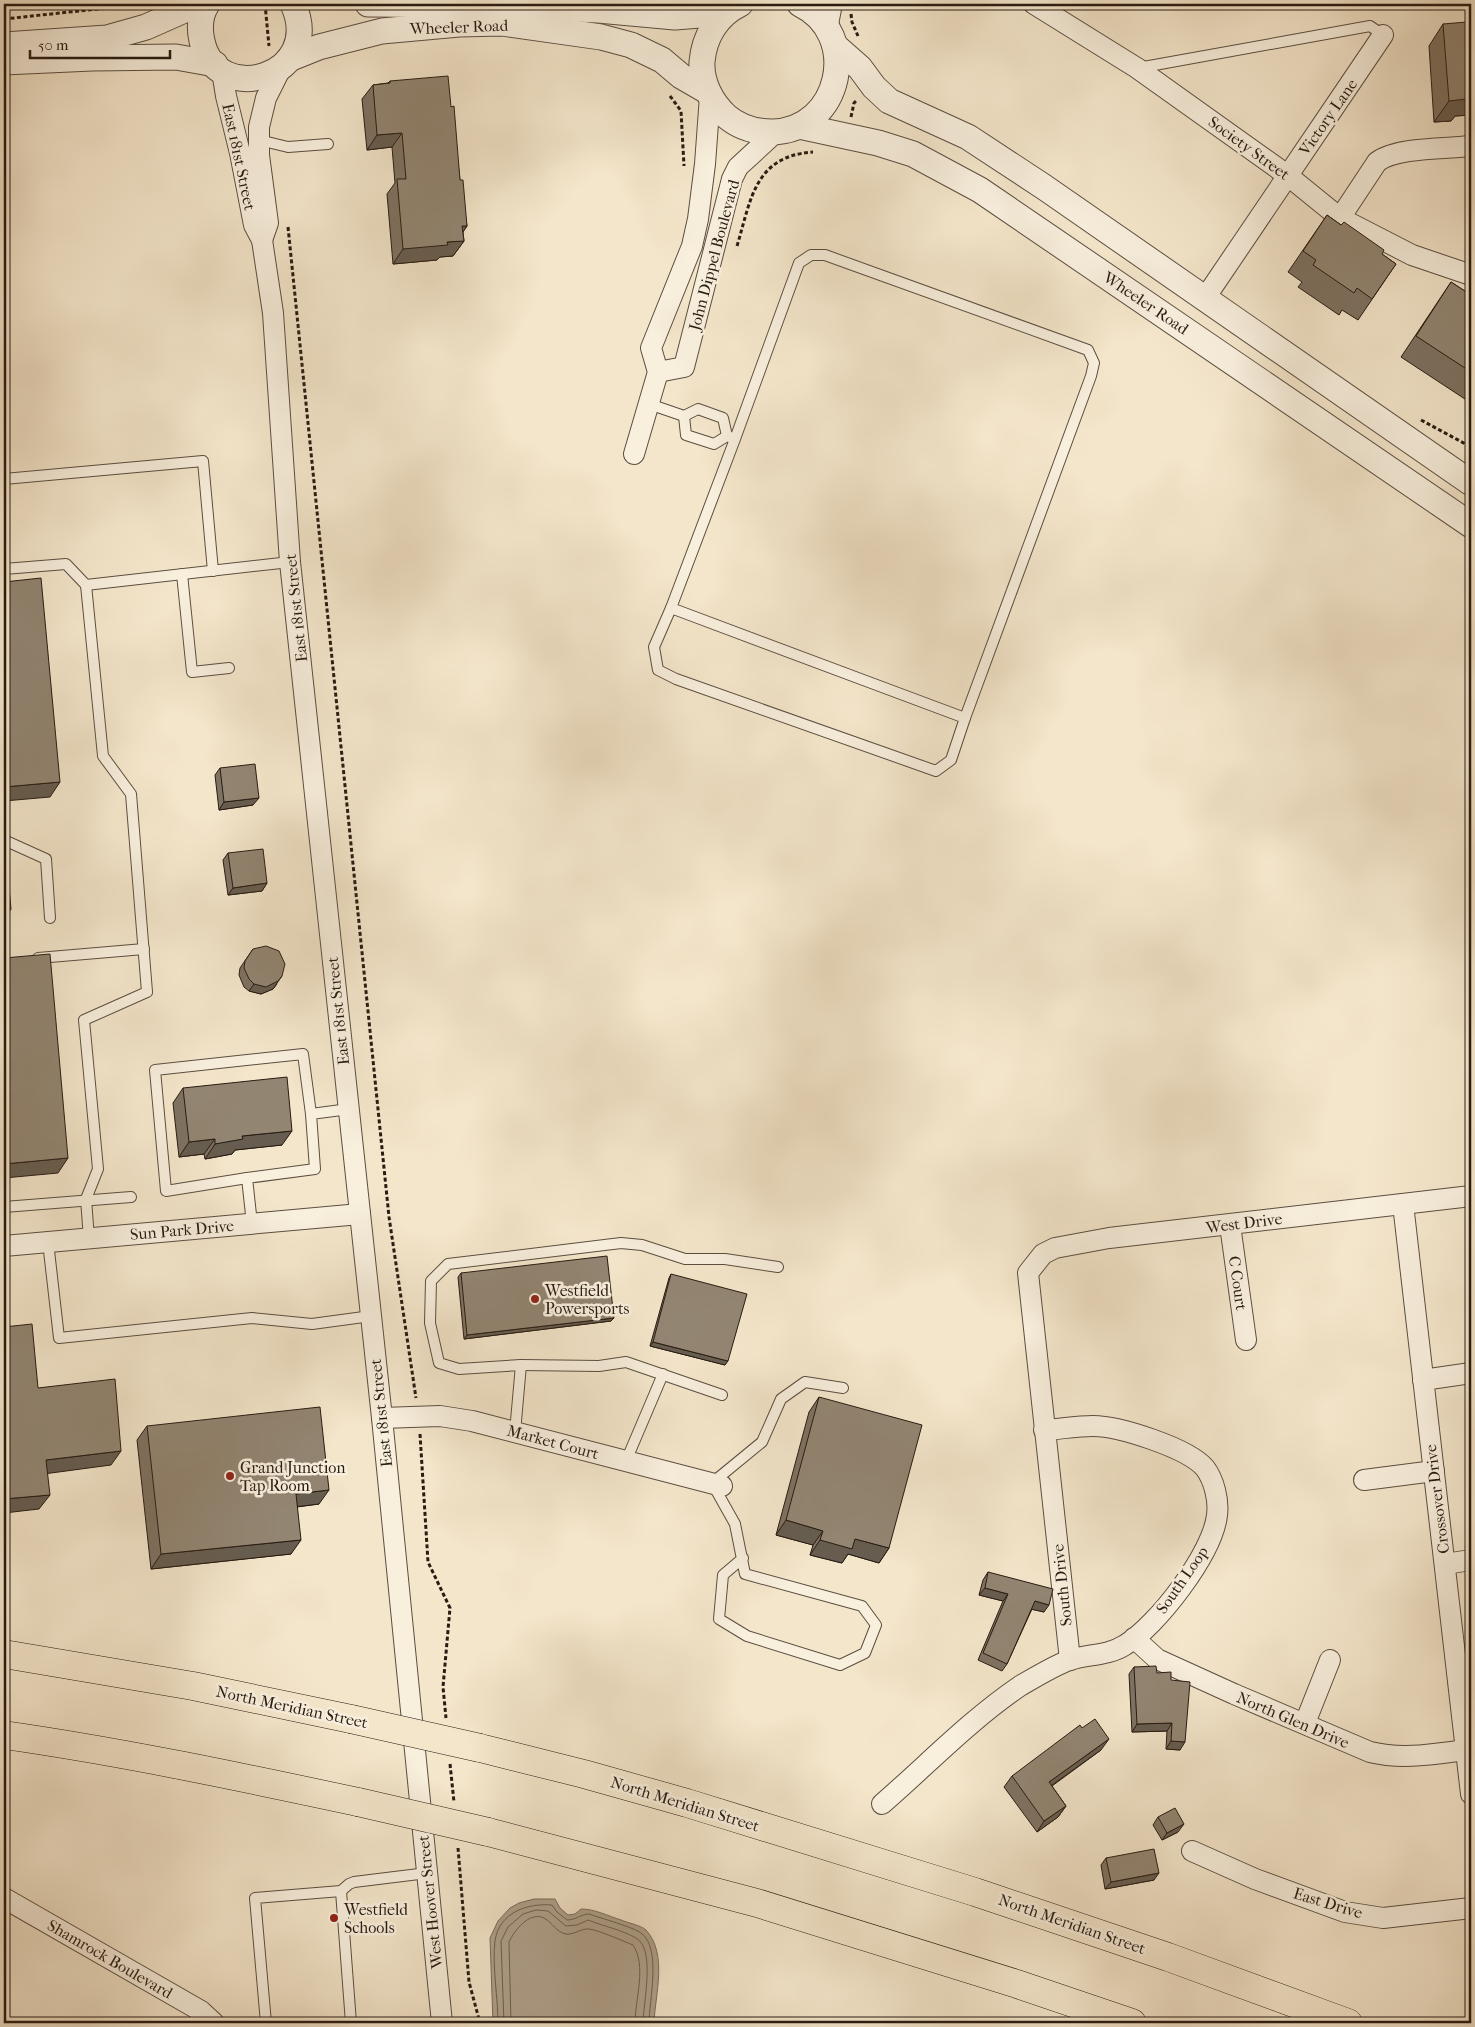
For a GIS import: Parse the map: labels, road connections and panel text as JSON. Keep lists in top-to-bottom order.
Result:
{
  "streets": {
    "highway": ["North Meridian Street"],
    "street": [
      "Wheeler Road",
      "Victory Lane",
      "Society Street",
      "East 181st Street",
      "John Dippel Boulevard",
      "West Drive",
      "Sun Park Drive",
      "C Court",
      "Market Court",
      "Crossover Drive",
      "South Loop",
      "South Drive",
      "North Glen Drive",
      "West Hoover Street",
      "East Drive",
      "Shamrock Boulevard"
    ]
  },
  "crossings": [
    ["Wheeler Road", "East 181st Street"],
    ["Wheeler Road", "John Dippel Boulevard"],
    ["Victory Lane", "Society Street"],
    ["East 181st Street", "Sun Park Drive"],
    ["East 181st Street", "Market Court"],
    ["East 181st Street", "West Hoover Street"],
    ["West Drive", "C Court"],
    ["West Drive", "Crossover Drive"],
    ["West Drive", "South Drive"],
    ["Crossover Drive", "North Glen Drive"],
    ["South Loop", "South Drive"],
    ["South Loop", "North Glen Drive"]
  ],
  "places": ["Westfield Powersports", "Grand Junction Tap Room", "Westfield Schools"],
  "scale_bar": "50 m"
}
